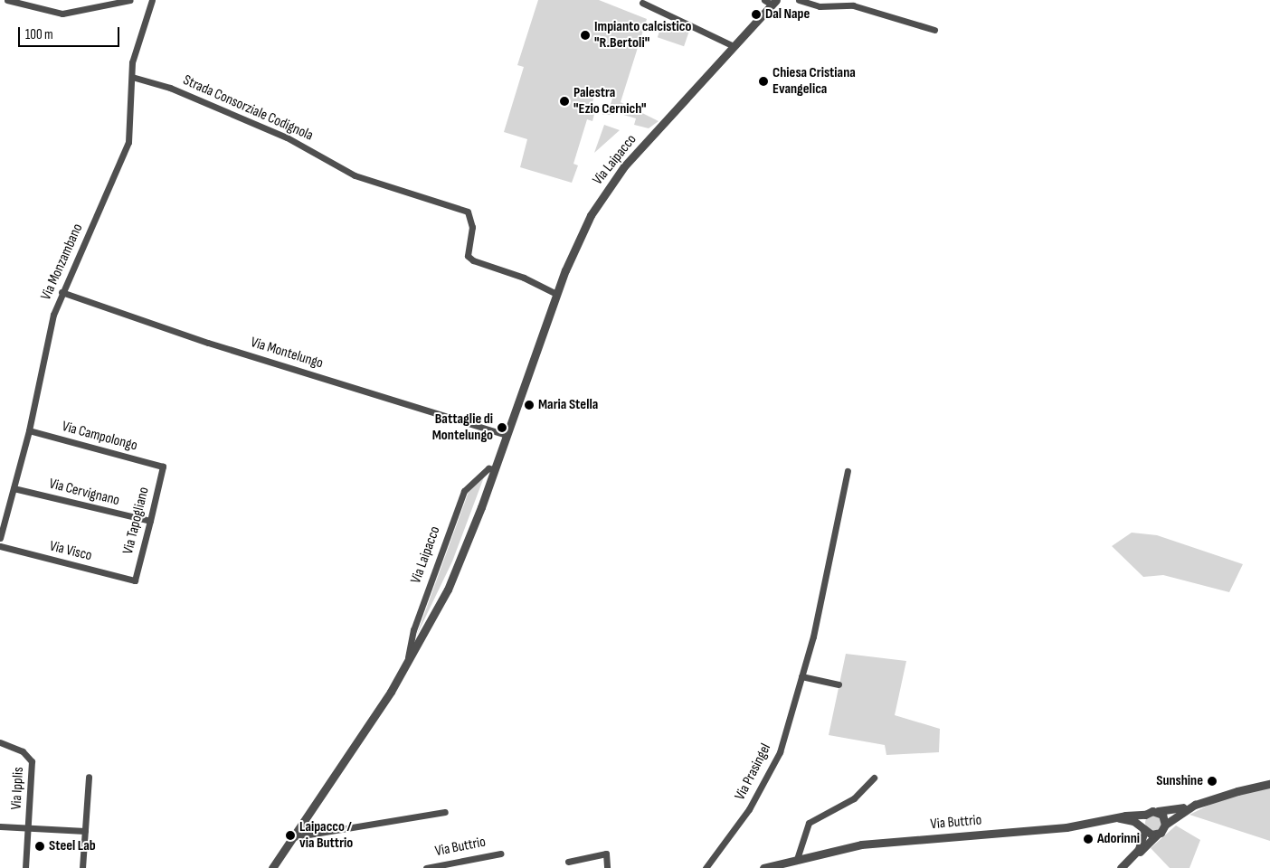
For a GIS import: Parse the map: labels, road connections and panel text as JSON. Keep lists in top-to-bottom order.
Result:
{
  "streets": {
    "street": [
      "Strada Consorziale Codignola",
      "Via Laipacco",
      "Via Monzambano",
      "Via Montelungo",
      "Via Campolongo",
      "Via Cervignano",
      "Via Tapogliano",
      "Via Visco",
      "Via Prasingel",
      "Via Ipplis",
      "Via Buttrio"
    ]
  },
  "crossings": [
    ["Strada Consorziale Codignola", "Via Laipacco"],
    ["Strada Consorziale Codignola", "Via Monzambano"],
    ["Via Laipacco", "Via Montelungo"],
    ["Via Monzambano", "Via Montelungo"],
    ["Via Monzambano", "Via Campolongo"],
    ["Via Monzambano", "Via Cervignano"],
    ["Via Campolongo", "Via Tapogliano"],
    ["Via Cervignano", "Via Tapogliano"],
    ["Via Tapogliano", "Via Visco"]
  ],
  "places": [
    "Dal Nape",
    "Impianto calcistico \"R.Bertoli\"",
    "Chiesa Cristiana Evangelica",
    "Palestra \"Ezio Cernich\"",
    "Maria Stella",
    "Battaglie di Montelungo",
    "Sunshine",
    "Laipacco / via Buttrio",
    "Adorinni",
    "Steel Lab"
  ],
  "scale_bar": "100 m"
}
